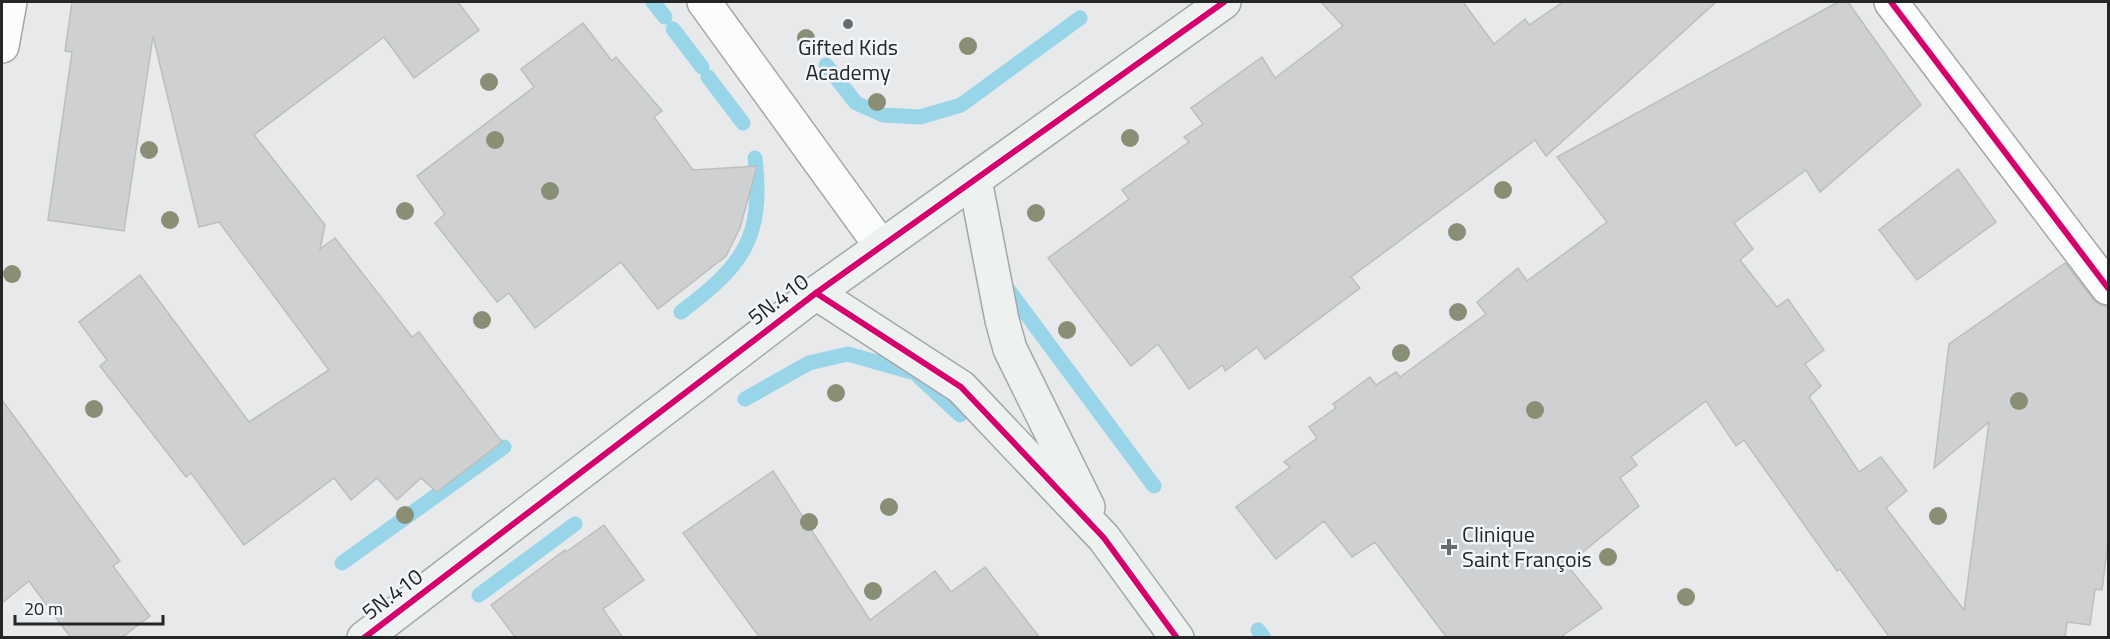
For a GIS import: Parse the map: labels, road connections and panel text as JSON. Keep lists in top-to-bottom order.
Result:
{
  "streets": {
    "street": ["5N.410"]
  },
  "places": {
    "other": ["Gifted Kids Academy"],
    "health": ["Clinique Saint François"]
  },
  "scale_bar": "20 m"
}
